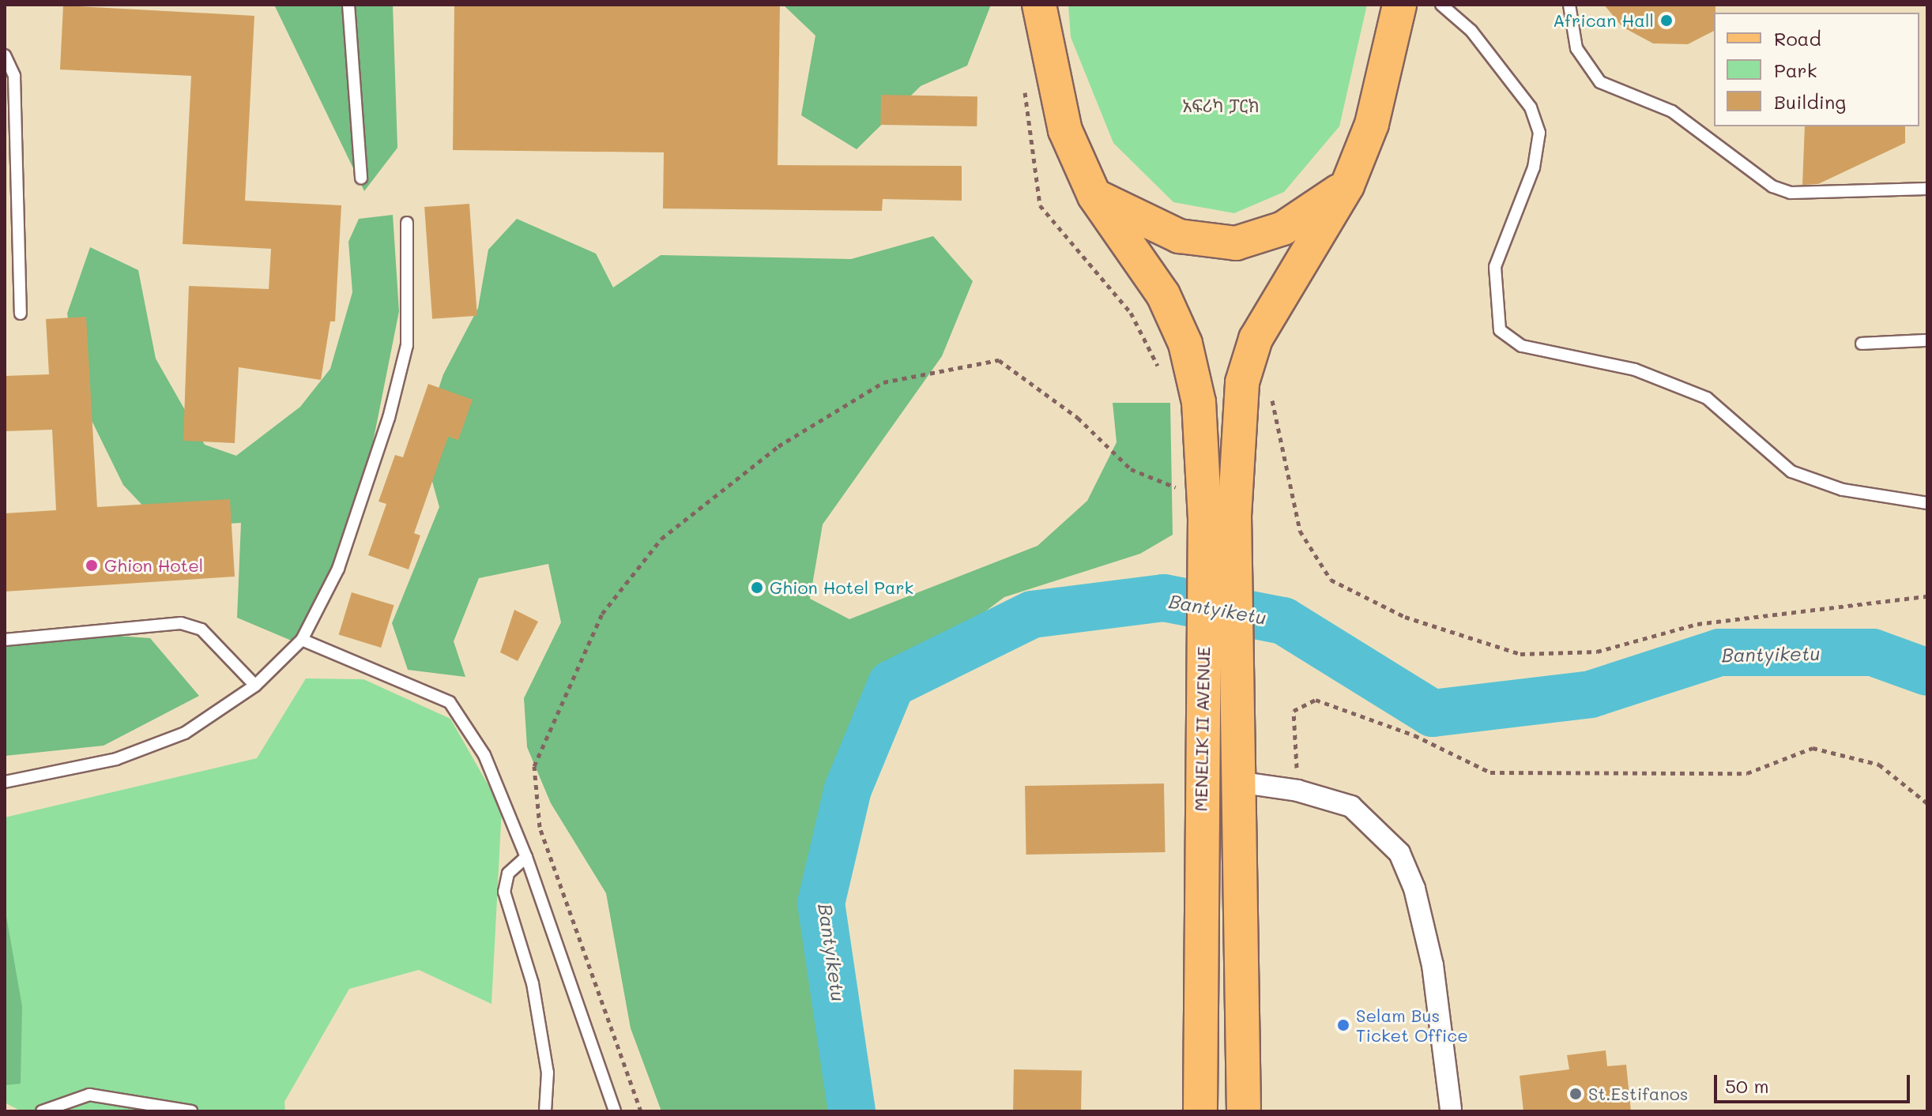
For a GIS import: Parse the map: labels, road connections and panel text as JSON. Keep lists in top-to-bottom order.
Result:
{
  "streets": {
    "main road": ["MENELIK II AVENUE"]
  },
  "water": ["Bantyiketu"],
  "parks": ["አፍሪካ ፓርክ"],
  "places": [
    "African Hall",
    "Ghion Hotel",
    "Ghion Hotel Park",
    "Selam Bus Ticket Office",
    "St.Estifanos"
  ],
  "legend": ["Road", "Park", "Building"],
  "scale_bar": "50 m"
}
